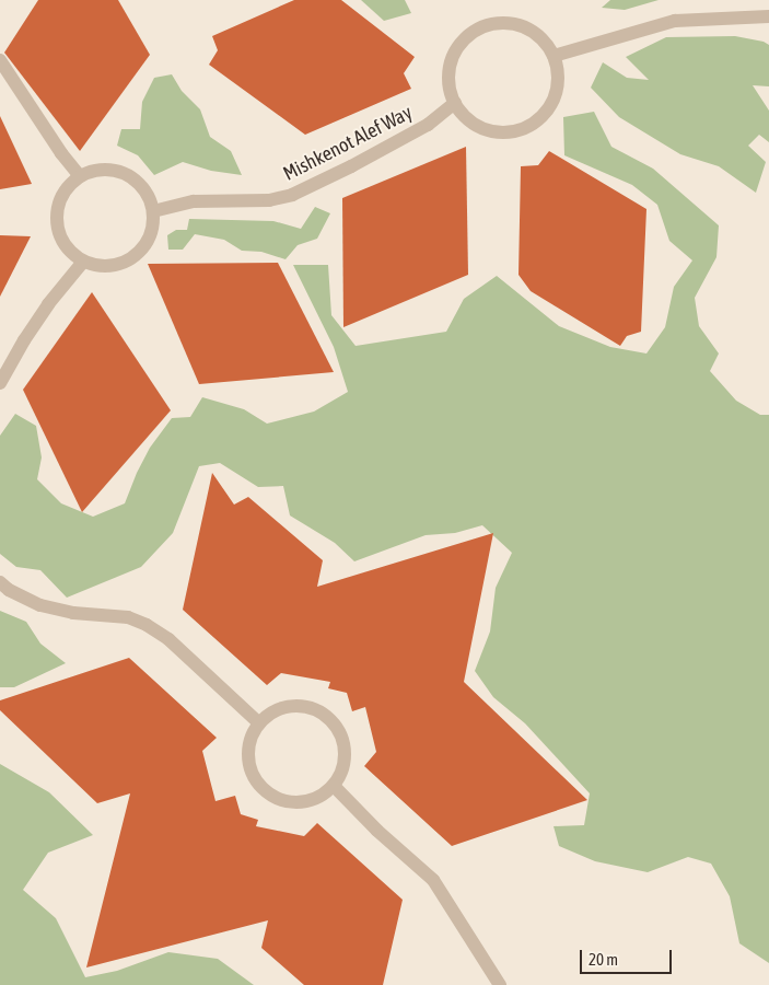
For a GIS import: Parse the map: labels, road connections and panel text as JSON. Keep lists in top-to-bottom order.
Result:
{
  "streets": {
    "street": ["Mishkenot Alef Way"]
  },
  "scale_bar": "20 m"
}
